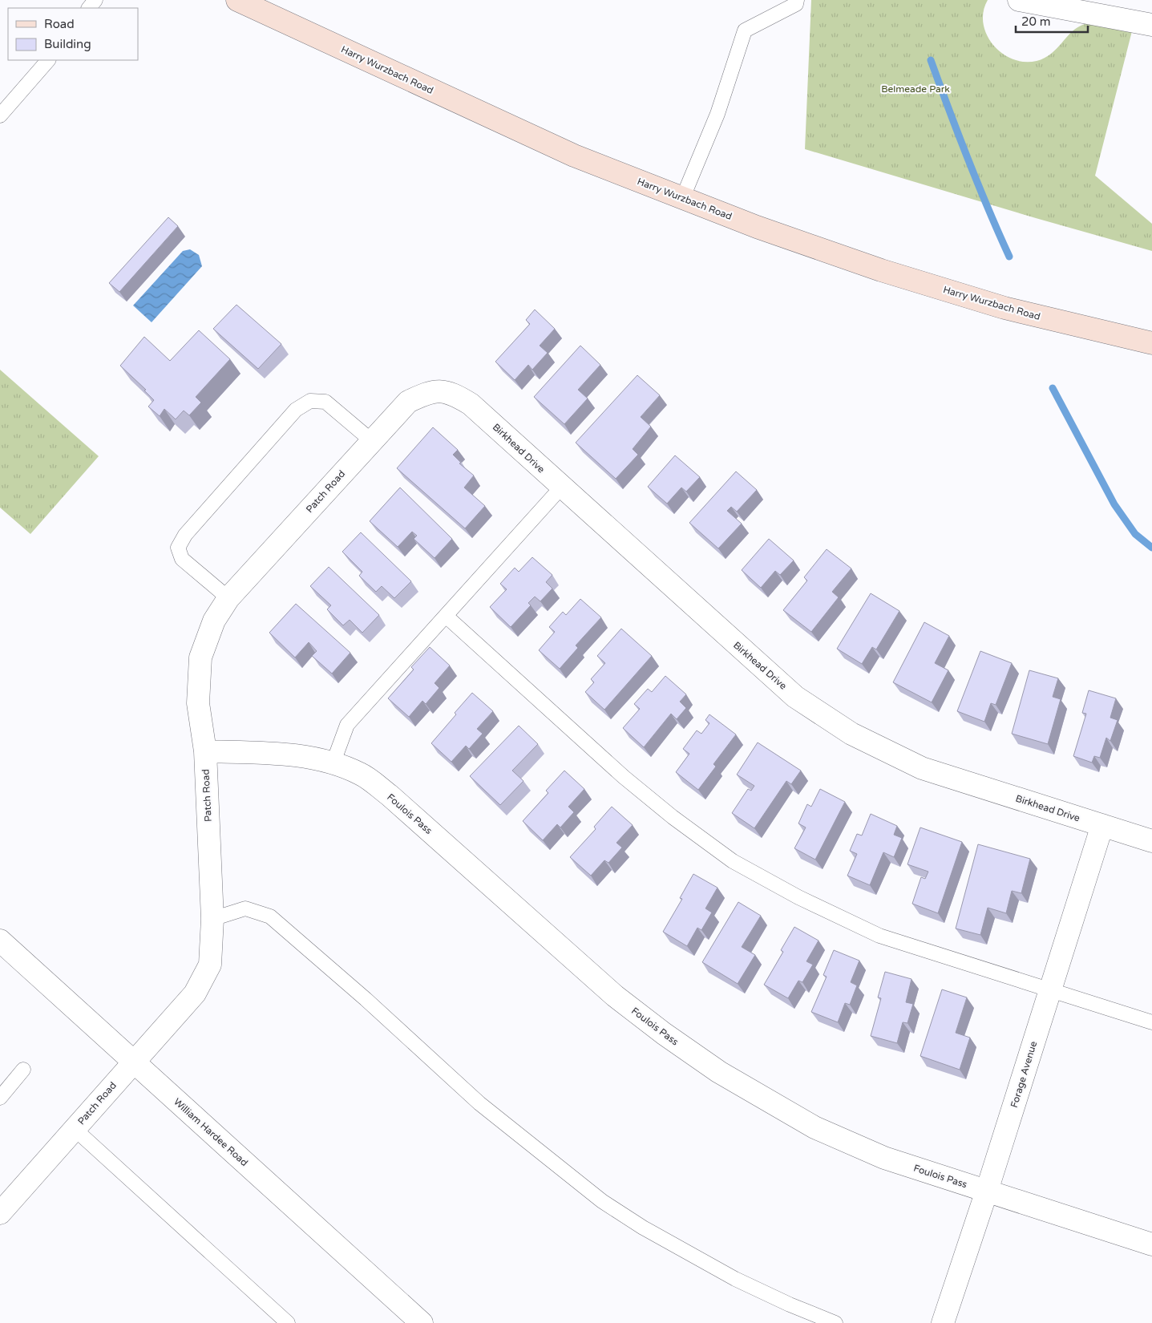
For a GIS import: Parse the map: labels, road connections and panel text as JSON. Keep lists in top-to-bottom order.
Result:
{
  "streets": {
    "main road": ["Harry Wurzbach Road"],
    "street": [
      "Birkhead Drive",
      "Patch Road",
      "Foulois Pass",
      "Forage Avenue",
      "William Hardee Road"
    ]
  },
  "crossings": [
    ["Birkhead Drive", "Patch Road"],
    ["Birkhead Drive", "Forage Avenue"],
    ["Patch Road", "Foulois Pass"],
    ["Patch Road", "William Hardee Road"],
    ["Foulois Pass", "Forage Avenue"]
  ],
  "parks": ["Belmeade Park"],
  "legend": ["Road", "Building"],
  "scale_bar": "20 m"
}
